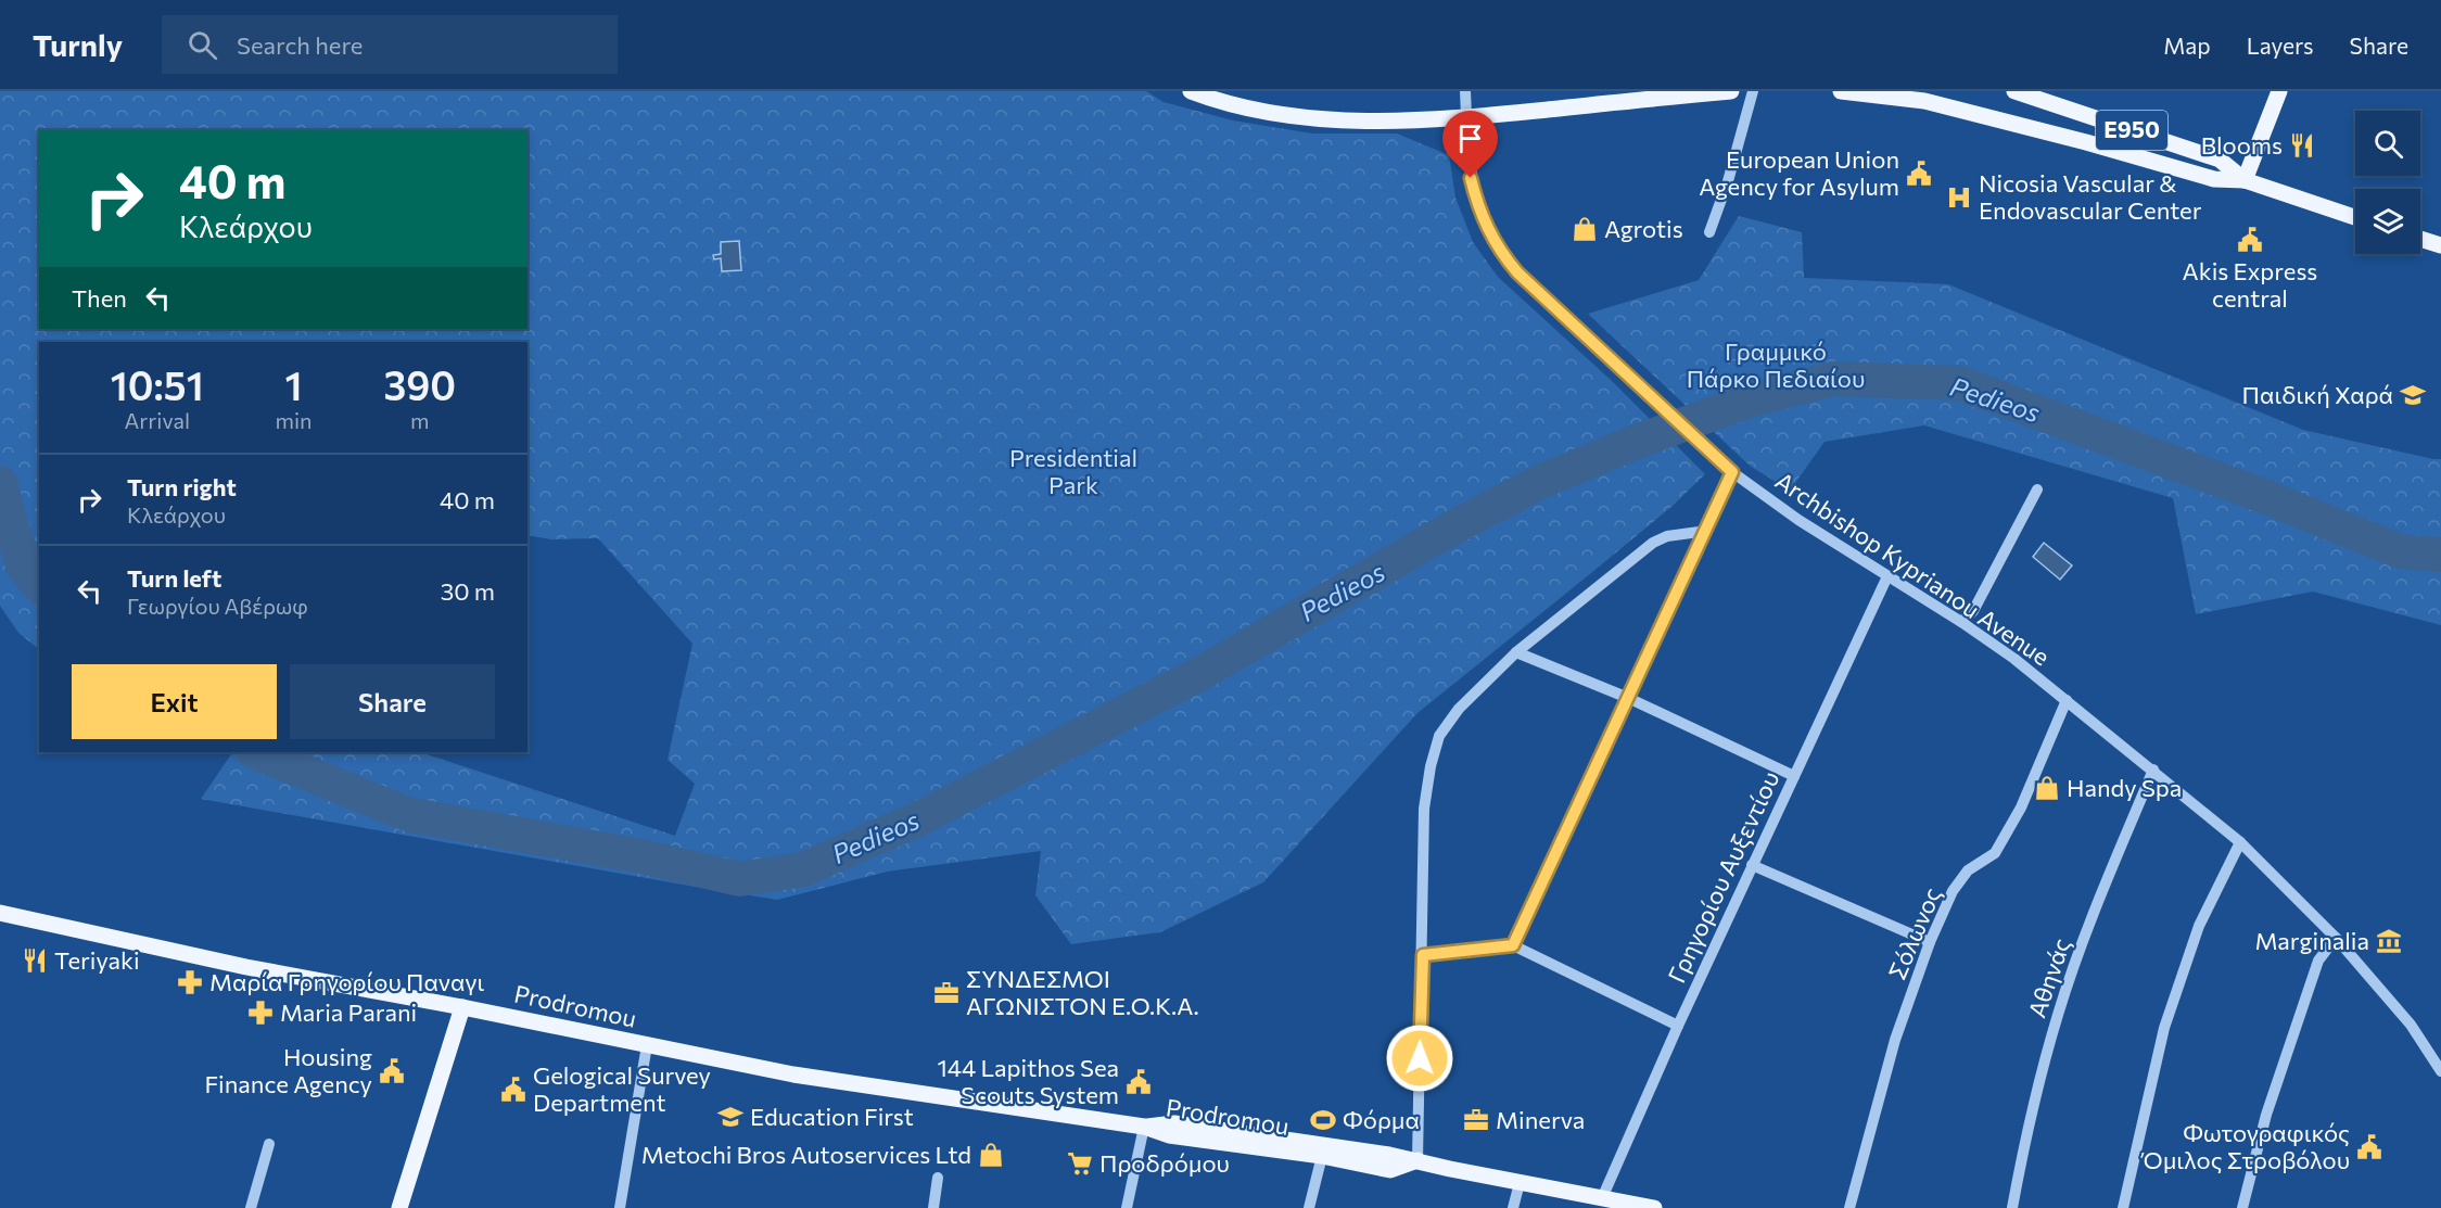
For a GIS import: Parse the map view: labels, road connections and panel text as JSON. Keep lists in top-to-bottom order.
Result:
{
  "streets": {
    "main road": ["E950", "Prodromou"],
    "street": [
      "Archbishop Kyprianou Avenue",
      "Γρηγορίου Αυξεντίου",
      "Σόλωνος",
      "Αθηνάς"
    ]
  },
  "crossings": [
    ["Archbishop Kyprianou Avenue", "Γρηγορίου Αυξεντίου"],
    ["Archbishop Kyprianou Avenue", "Σόλωνος"],
    ["Archbishop Kyprianou Avenue", "Αθηνάς"],
    ["Γρηγορίου Αυξεντίου", "Prodromou"]
  ],
  "water": ["Pedieos"],
  "parks": ["Γραμμικό Πάρκο Πεδιαίου", "Presidential Park"],
  "places": {
    "restaurant": ["Blooms", "Teriyaki"],
    "public building": [
      "European Union Agency for Asylum",
      "Akis Express central",
      "Housing Finance Agency",
      "144 Lapithos Sea Scouts System",
      "Gelogical Survey Department",
      "Φωτογραφικός Όμιλος Στροβόλου"
    ],
    "hospital": ["Nicosia Vascular & Endovascular Center"],
    "shop": ["Agrotis", "Handy Spa", "Metochi Bros Autoservices Ltd"],
    "school or university": ["Παιδική Χαρά", "Education First"],
    "museum": ["Marginalia"],
    "pharmacy": ["Μαρία Γρηγορίου Παναγι", "Maria Parani"],
    "office": ["ΣΥΝΔΕΣΜΟΙ ΑΓΩΝΙΣΤΟΝ Ε.Ο.Κ.Α.", "Minerva"],
    "sports": ["Φόρμα"],
    "supermarket": ["Προδρόμου"]
  },
  "page": {
    "header": "Turnly",
    "search": "Search here",
    "nav": ["Map", "Layers", "Share"],
    "turn": ["40 m", "Κλεάρχου"],
    "then": "Then",
    "eta": [
      "10:51",
      "Arrival",
      "1",
      "min",
      "390",
      "m"
    ],
    "list": [
      {
        "name": "Turn right",
        "note": "Κλεάρχου",
        "value": "40 m"
      },
      {
        "name": "Turn left",
        "note": "Γεωργίου Αβέρωφ",
        "value": "30 m"
      }
    ],
    "buttons": ["Exit", "Share"]
  }
}
